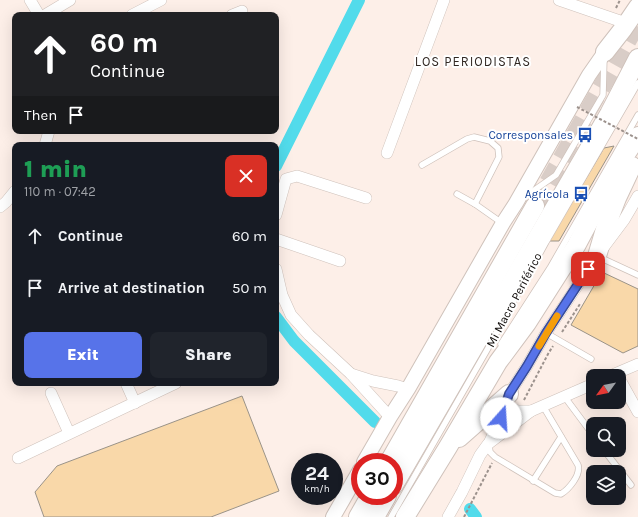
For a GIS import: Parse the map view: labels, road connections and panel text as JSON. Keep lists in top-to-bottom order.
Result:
{
  "streets": {
    "lane": ["Mi Macro Periférico"]
  },
  "districts": ["LOS PERIODISTAS"],
  "places": {
    "bus stop": ["Corresponsales", "Agrícola"]
  },
  "north": "bottom left",
  "page": {
    "turn": ["60 m", "Continue"],
    "then": "Then",
    "heading": ["1 min", "110 m · 07:42"],
    "list": [
      {
        "name": "Continue",
        "value": "60 m"
      },
      {
        "name": "Arrive at destination",
        "value": "50 m"
      }
    ],
    "buttons": ["Exit", "Share"],
    "speed": "24 km/h",
    "limit": "30"
  }
}
